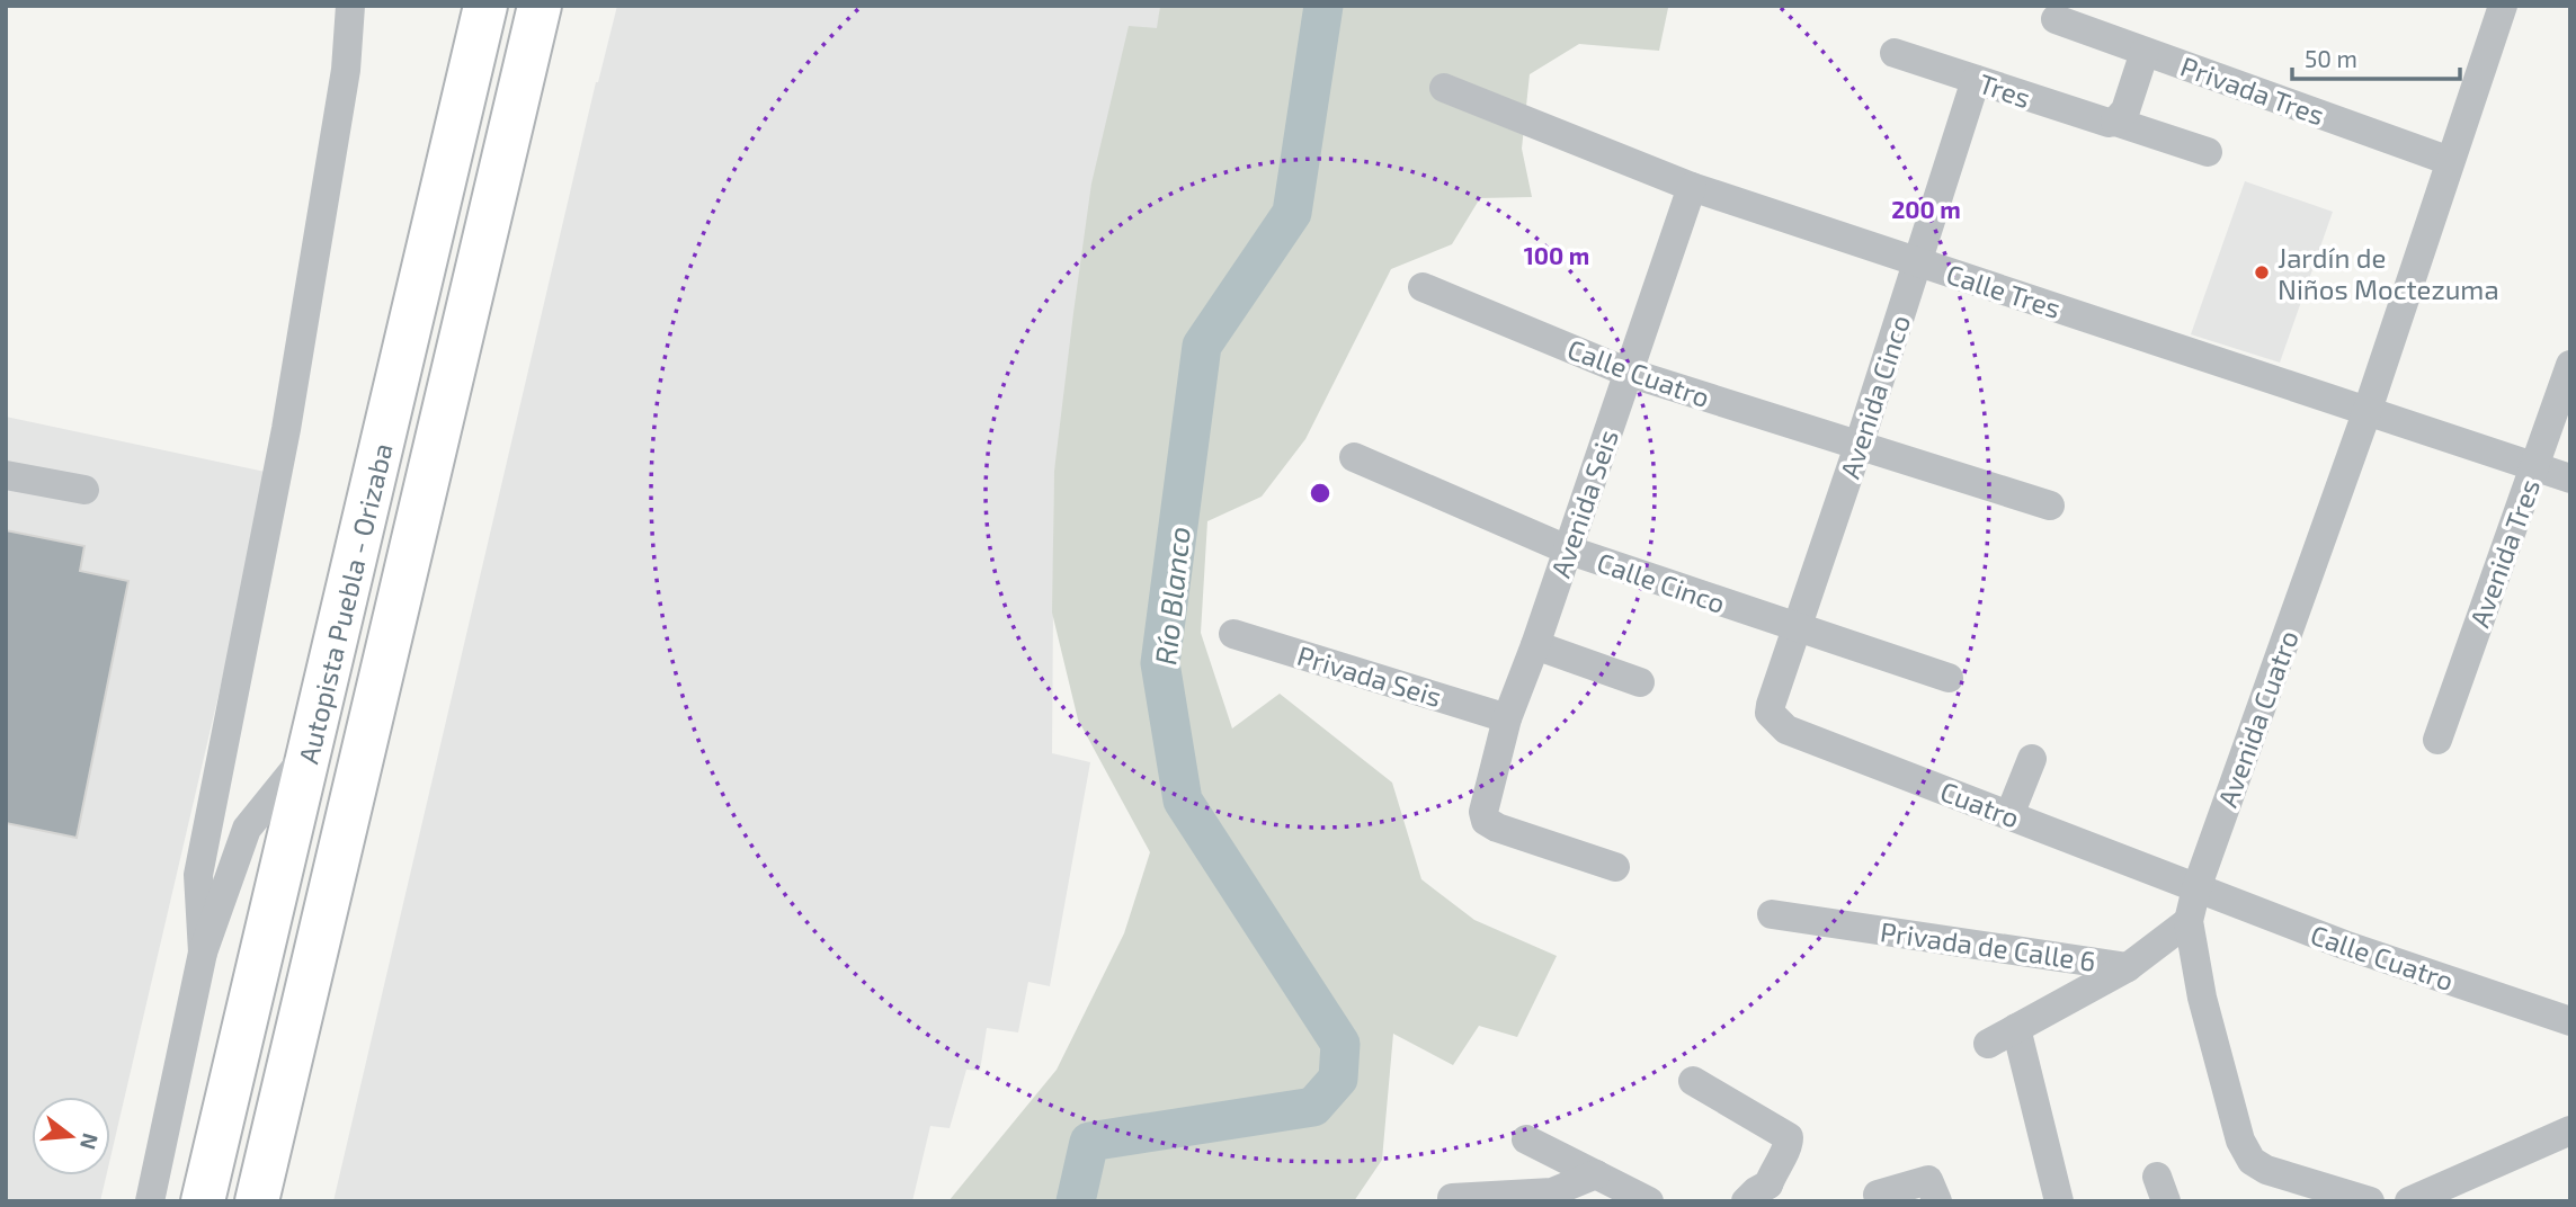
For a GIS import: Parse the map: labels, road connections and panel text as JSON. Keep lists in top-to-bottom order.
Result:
{
  "streets": {
    "highway": ["Autopista Puebla - Orizaba"],
    "street": [
      "Tres",
      "Privada Tres",
      "Calle Tres",
      "Calle Cuatro",
      "Avenida Cinco",
      "Avenida Seis",
      "Avenida Tres",
      "Calle Cinco",
      "Privada Seis",
      "Avenida Cuatro",
      "Cuatro",
      "Privada de Calle 6"
    ]
  },
  "crossings": [
    ["Tres", "Avenida Cinco"],
    ["Privada Tres", "Avenida Cuatro"],
    ["Calle Tres", "Avenida Cinco"],
    ["Calle Tres", "Avenida Seis"],
    ["Calle Tres", "Avenida Tres"],
    ["Calle Tres", "Avenida Cuatro"],
    ["Calle Cuatro", "Avenida Cinco"],
    ["Calle Cuatro", "Avenida Seis"],
    ["Calle Cuatro", "Avenida Cuatro"],
    ["Calle Cuatro", "Cuatro"],
    ["Avenida Cinco", "Calle Cinco"],
    ["Avenida Cinco", "Cuatro"],
    ["Avenida Seis", "Calle Cinco"],
    ["Avenida Seis", "Privada Seis"],
    ["Avenida Cuatro", "Cuatro"],
    ["Avenida Cuatro", "Privada de Calle 6"]
  ],
  "water": ["Río Blanco"],
  "places": ["Jardín de Niños Moctezuma"],
  "scale_bar": "50 m",
  "north": "right",
  "rings": ["200 m", "100 m"]
}
